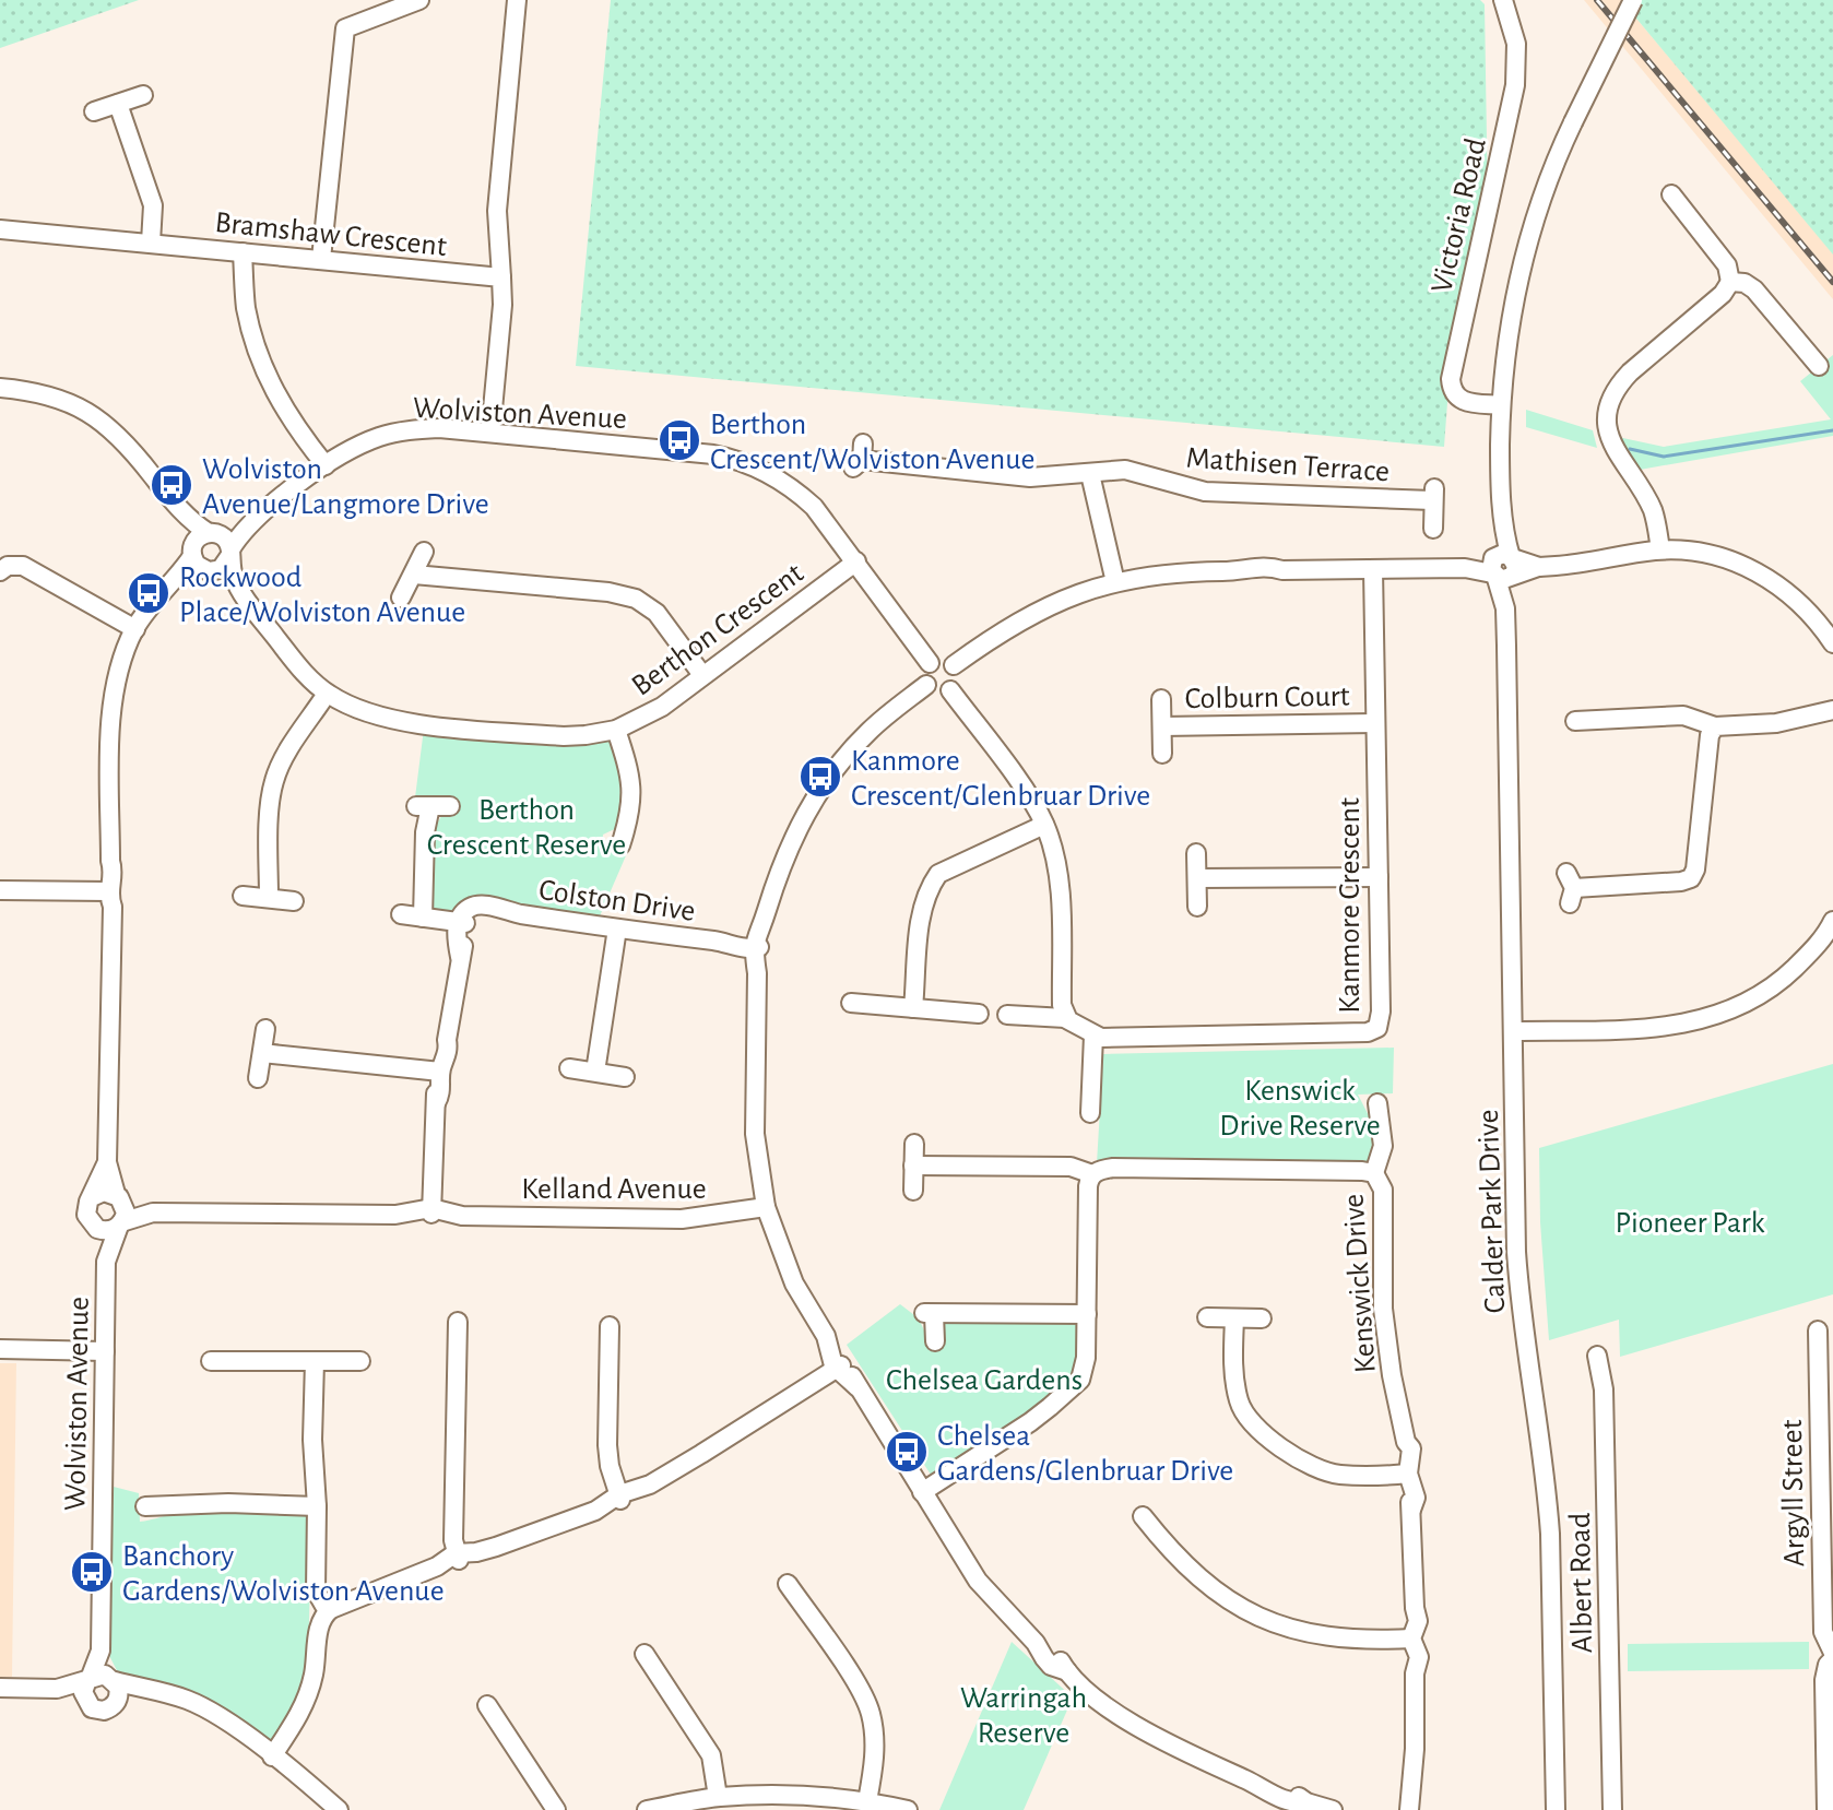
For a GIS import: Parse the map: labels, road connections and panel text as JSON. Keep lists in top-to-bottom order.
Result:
{
  "streets": {
    "street": [
      "Victoria Road",
      "Bramshaw Crescent",
      "Wolviston Avenue",
      "Mathisen Terrace",
      "Berthon Crescent",
      "Colburn Court",
      "Colston Drive",
      "Kanmore Crescent",
      "Kelland Avenue",
      "Calder Park Drive",
      "Kenswick Drive",
      "Argyll Street",
      "Albert Road"
    ]
  },
  "crossings": [
    ["Victoria Road", "Calder Park Drive"],
    ["Wolviston Avenue", "Berthon Crescent"],
    ["Wolviston Avenue", "Kelland Avenue"],
    ["Colburn Court", "Kanmore Crescent"]
  ],
  "parks": [
    "Berthon Crescent Reserve",
    "Kenswick Drive Reserve",
    "Pioneer Park",
    "Chelsea Gardens",
    "Warringah Reserve"
  ],
  "places": {
    "bus stop": [
      "Berthon Crescent/Wolviston Avenue",
      "Wolviston Avenue/Langmore Drive",
      "Rockwood Place/Wolviston Avenue",
      "Kanmore Crescent/Glenbruar Drive",
      "Chelsea Gardens/Glenbruar Drive",
      "Banchory Gardens/Wolviston Avenue"
    ]
  }
}
